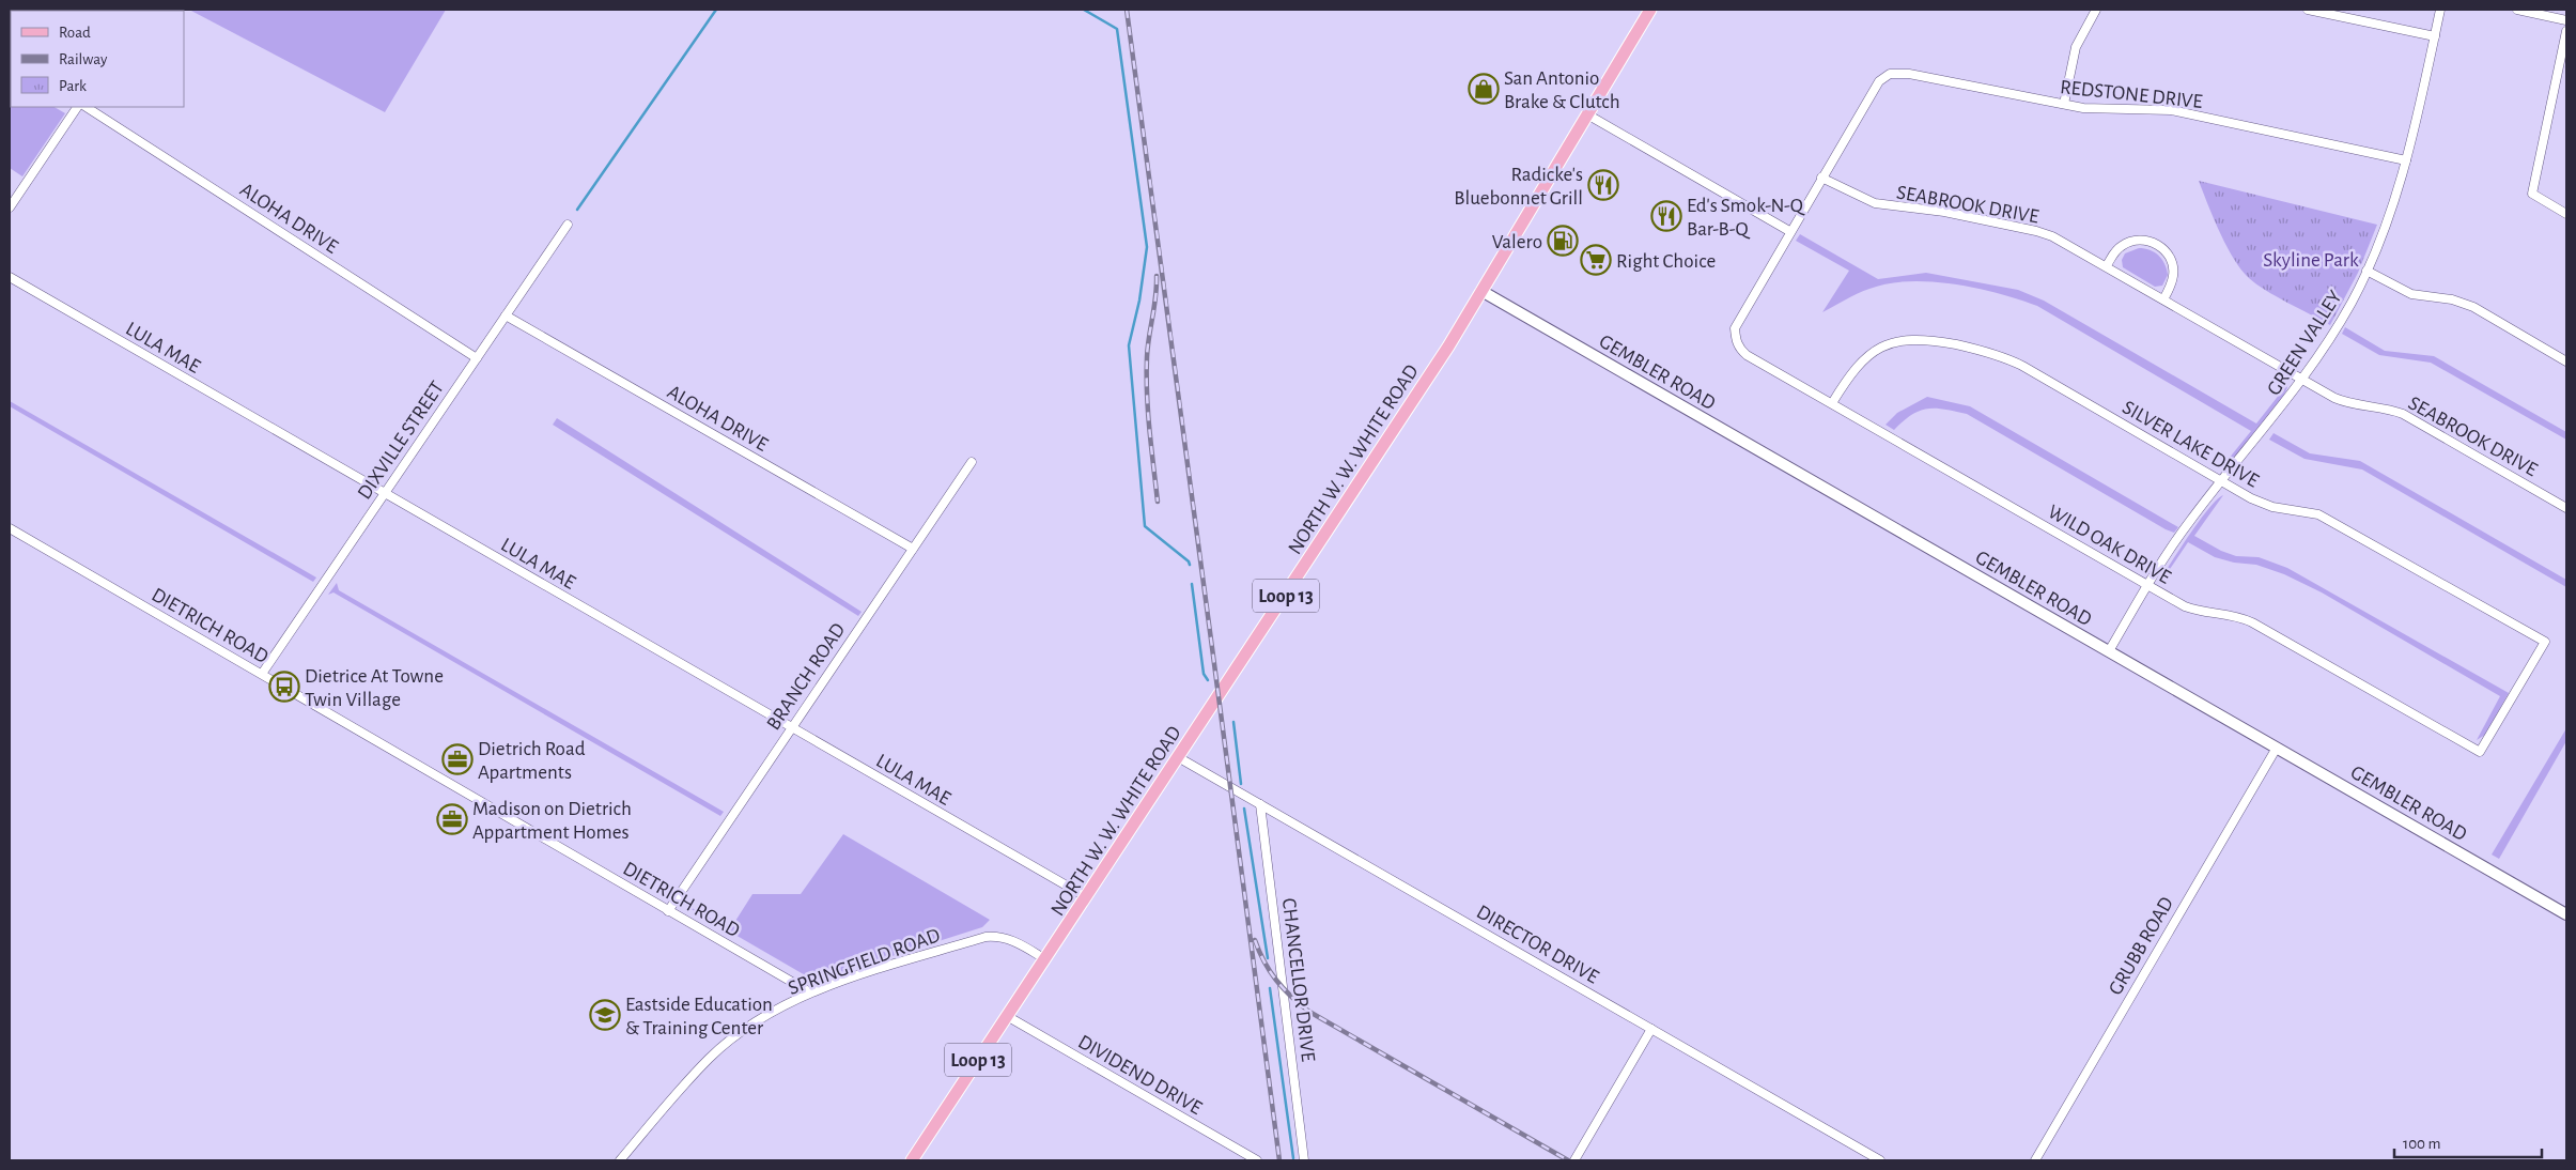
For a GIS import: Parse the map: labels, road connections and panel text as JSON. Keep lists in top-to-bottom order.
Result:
{
  "streets": {
    "main road": ["GEMBLER ROAD", "NORTH W. W. WHITE ROAD", "Loop 13"],
    "street": [
      "REDSTONE DRIVE",
      "SEABROOK DRIVE",
      "ALOHA DRIVE",
      "GREEN VALLEY",
      "LULA MAE",
      "DIXVILLE STREET",
      "SILVER LAKE DRIVE",
      "WILD OAK DRIVE",
      "DIETRICH ROAD",
      "BRANCH ROAD",
      "DIRECTOR DRIVE",
      "GRUBB ROAD",
      "SPRINGFIELD ROAD",
      "CHANCELLOR DRIVE",
      "DIVIDEND DRIVE"
    ]
  },
  "crossings": [
    ["REDSTONE DRIVE", "SEABROOK DRIVE"],
    ["REDSTONE DRIVE", "GREEN VALLEY"],
    ["SEABROOK DRIVE", "GREEN VALLEY"],
    ["ALOHA DRIVE", "DIXVILLE STREET"],
    ["ALOHA DRIVE", "BRANCH ROAD"],
    ["GREEN VALLEY", "GEMBLER ROAD"],
    ["GREEN VALLEY", "SILVER LAKE DRIVE"],
    ["GREEN VALLEY", "WILD OAK DRIVE"],
    ["LULA MAE", "DIXVILLE STREET"],
    ["LULA MAE", "NORTH W. W. WHITE ROAD"],
    ["LULA MAE", "BRANCH ROAD"],
    ["GEMBLER ROAD", "NORTH W. W. WHITE ROAD"],
    ["GEMBLER ROAD", "GRUBB ROAD"],
    ["DIXVILLE STREET", "DIETRICH ROAD"],
    ["SILVER LAKE DRIVE", "WILD OAK DRIVE"],
    ["NORTH W. W. WHITE ROAD", "DIRECTOR DRIVE"],
    ["NORTH W. W. WHITE ROAD", "SPRINGFIELD ROAD"],
    ["NORTH W. W. WHITE ROAD", "DIVIDEND DRIVE"],
    ["DIETRICH ROAD", "BRANCH ROAD"],
    ["DIETRICH ROAD", "SPRINGFIELD ROAD"],
    ["DIRECTOR DRIVE", "CHANCELLOR DRIVE"]
  ],
  "parks": ["Skyline Park"],
  "places": {
    "shop": ["San Antonio Brake & Clutch"],
    "restaurant": ["Radicke's Bluebonnet Grill", "Ed's Smok-N-Q Bar-B-Q"],
    "fuel station": ["Valero"],
    "supermarket": ["Right Choice"],
    "bus stop": ["Dietrice At Towne Twin Village"],
    "office": ["Dietrich Road Apartments", "Madison on Dietrich Appartment Homes"],
    "school or university": ["Eastside Education & Training Center"]
  },
  "legend": ["Road", "Railway", "Park"],
  "scale_bar": "100 m"
}
